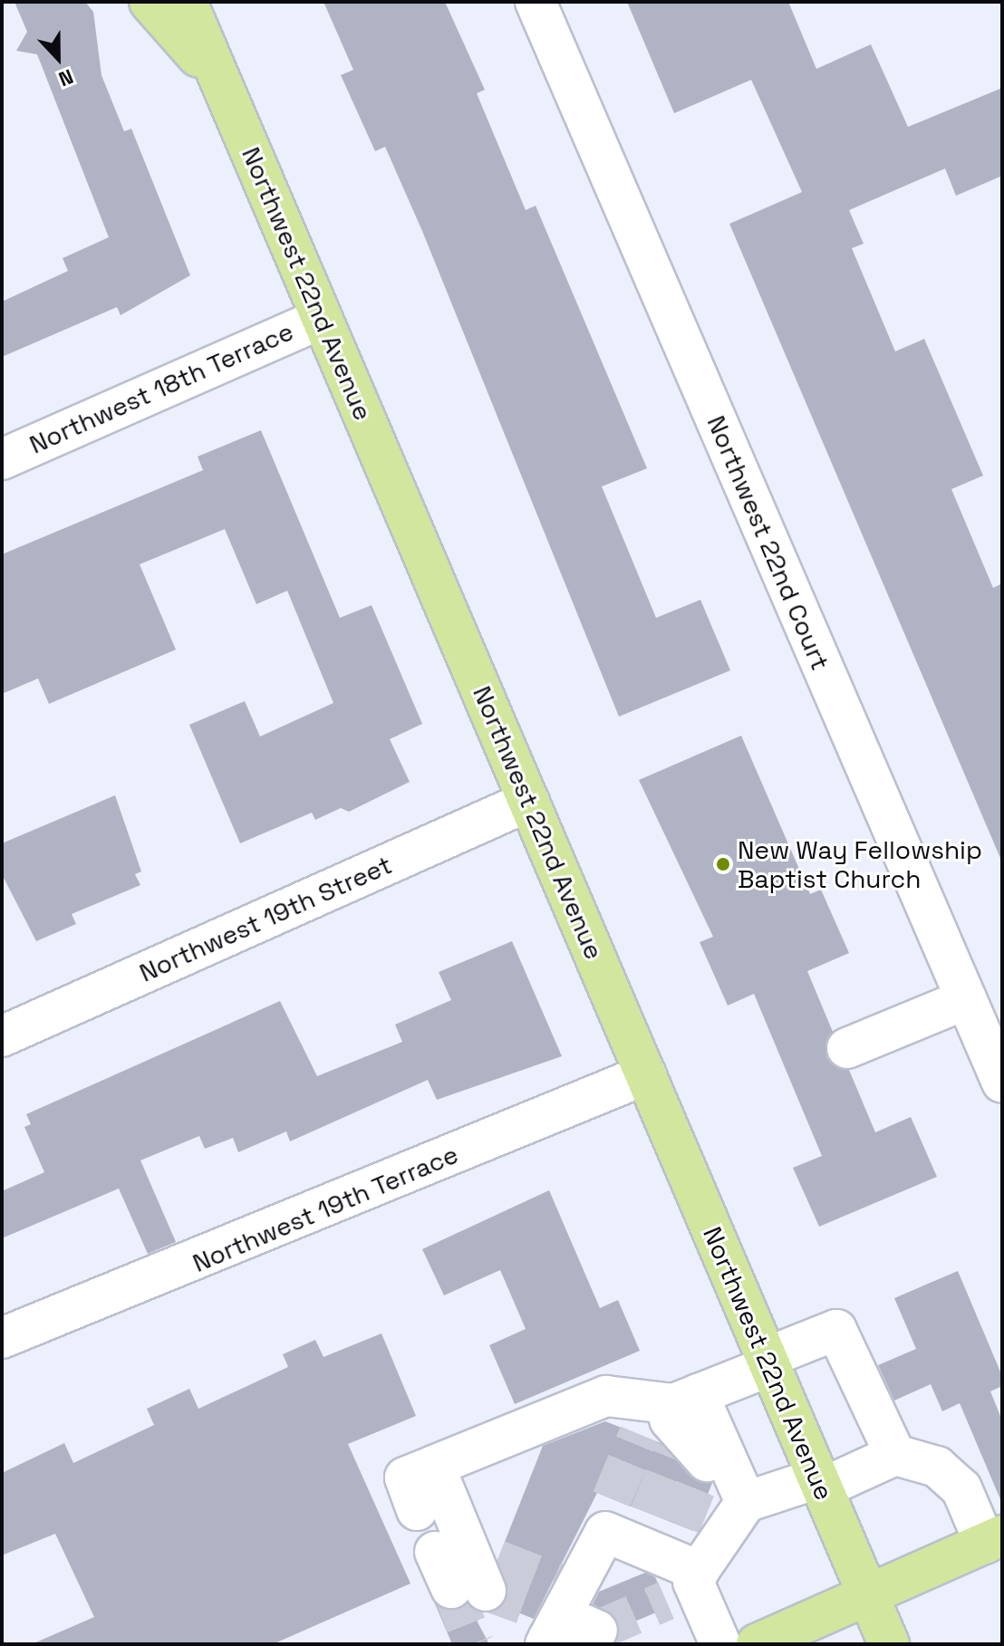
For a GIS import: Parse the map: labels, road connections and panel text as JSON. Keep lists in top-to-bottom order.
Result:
{
  "streets": {
    "main road": ["Northwest 22nd Avenue"],
    "street": [
      "Northwest 18th Terrace",
      "Northwest 22nd Court",
      "Northwest 19th Street",
      "Northwest 19th Terrace"
    ]
  },
  "crossings": [
    ["Northwest 22nd Avenue", "Northwest 18th Terrace"],
    ["Northwest 22nd Avenue", "Northwest 19th Street"],
    ["Northwest 22nd Avenue", "Northwest 19th Terrace"]
  ],
  "places": ["New Way Fellowship Baptist Church"],
  "north": "bottom"
}
